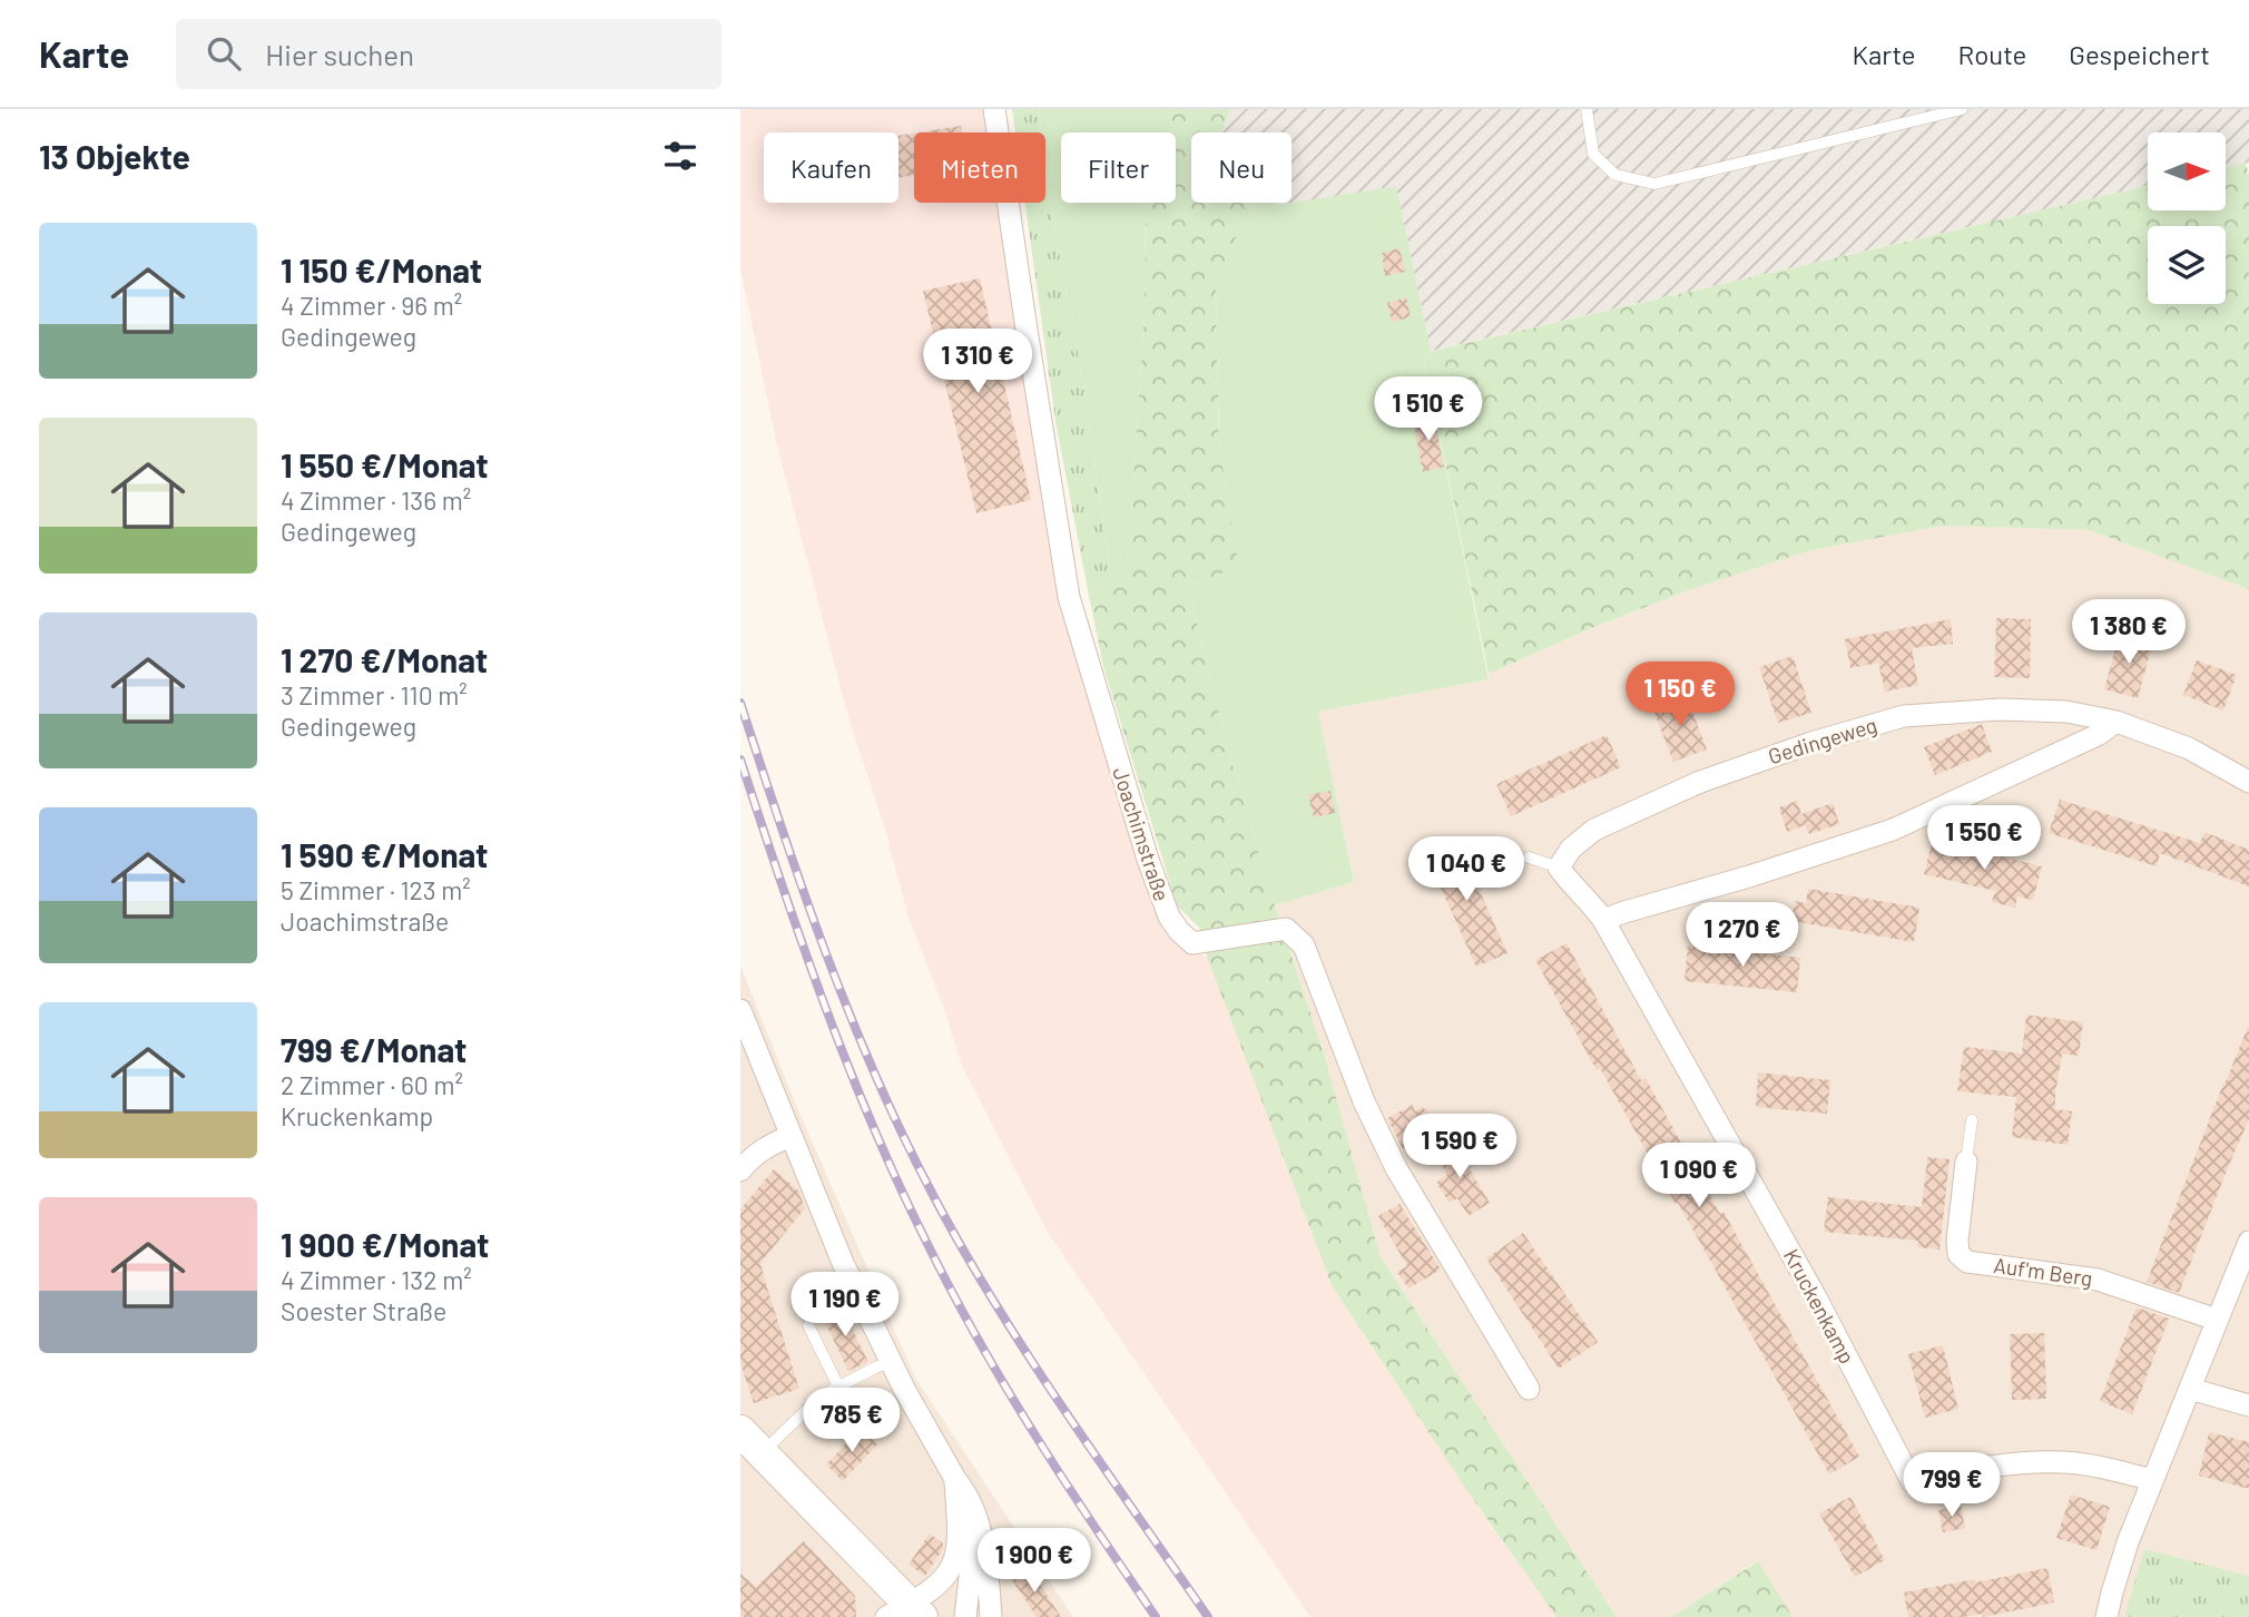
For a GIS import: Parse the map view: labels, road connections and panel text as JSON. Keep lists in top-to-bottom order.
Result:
{
  "streets": {
    "street": [
      "Gedingeweg",
      "Joachimstraße",
      "Auf'm Berg",
      "Kruckenkamp"
    ]
  },
  "north": "right",
  "page": {
    "header": "Karte",
    "search": "Hier suchen",
    "nav": ["Karte", "Route", "Gespeichert"],
    "heading": "13 Objekte",
    "chip": [
      "Kaufen",
      "Mieten",
      "Filter",
      "Neu"
    ],
    "list": [
      {
        "name": "1 150 €/Monat",
        "note": "4 Zimmer · 96 m² · Gedingeweg"
      },
      {
        "name": "1 550 €/Monat",
        "note": "4 Zimmer · 136 m² · Gedingeweg"
      },
      {
        "name": "1 270 €/Monat",
        "note": "3 Zimmer · 110 m² · Gedingeweg"
      },
      {
        "name": "1 590 €/Monat",
        "note": "5 Zimmer · 123 m² · Joachimstraße"
      },
      {
        "name": "799 €/Monat",
        "note": "2 Zimmer · 60 m² · Kruckenkamp"
      },
      {
        "name": "1 900 €/Monat",
        "note": "4 Zimmer · 132 m² · Soester Straße"
      }
    ],
    "price": [
      "1 310 €",
      "1 510 €",
      "1 380 €",
      "1 150 €",
      "1 550 €",
      "1 040 €",
      "1 270 €",
      "1 590 €",
      "1 090 €",
      "1 190 €",
      "785 €",
      "799 €",
      "1 900 €"
    ]
  }
}
